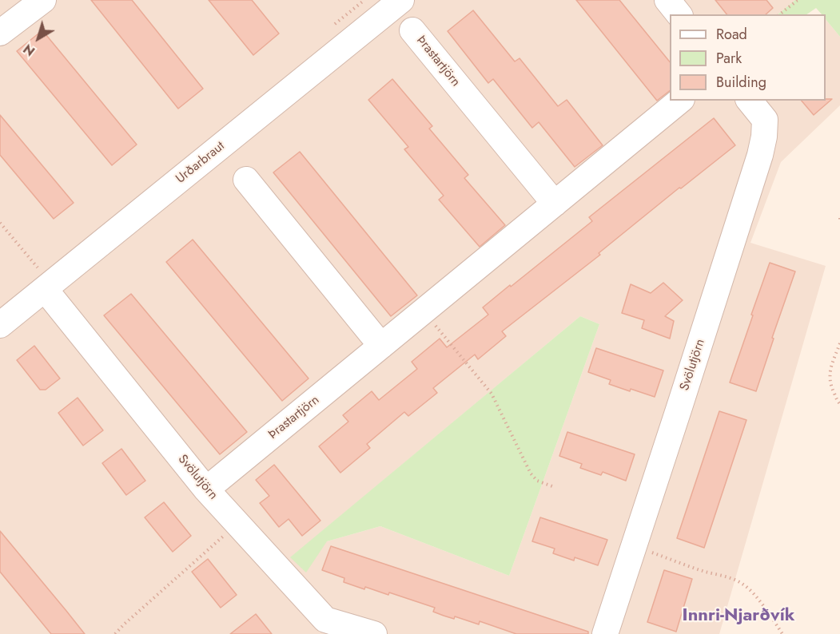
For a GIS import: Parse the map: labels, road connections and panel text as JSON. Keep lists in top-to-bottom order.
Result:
{
  "streets": {
    "street": ["Þrastartjörn", "Urðarbraut", "Svölutjörn"]
  },
  "crossings": [
    ["Þrastartjörn", "Svölutjörn"],
    ["Urðarbraut", "Svölutjörn"]
  ],
  "districts": ["Innri-Njarðvík"],
  "legend": ["Road", "Park", "Building"],
  "north": "bottom left"
}
